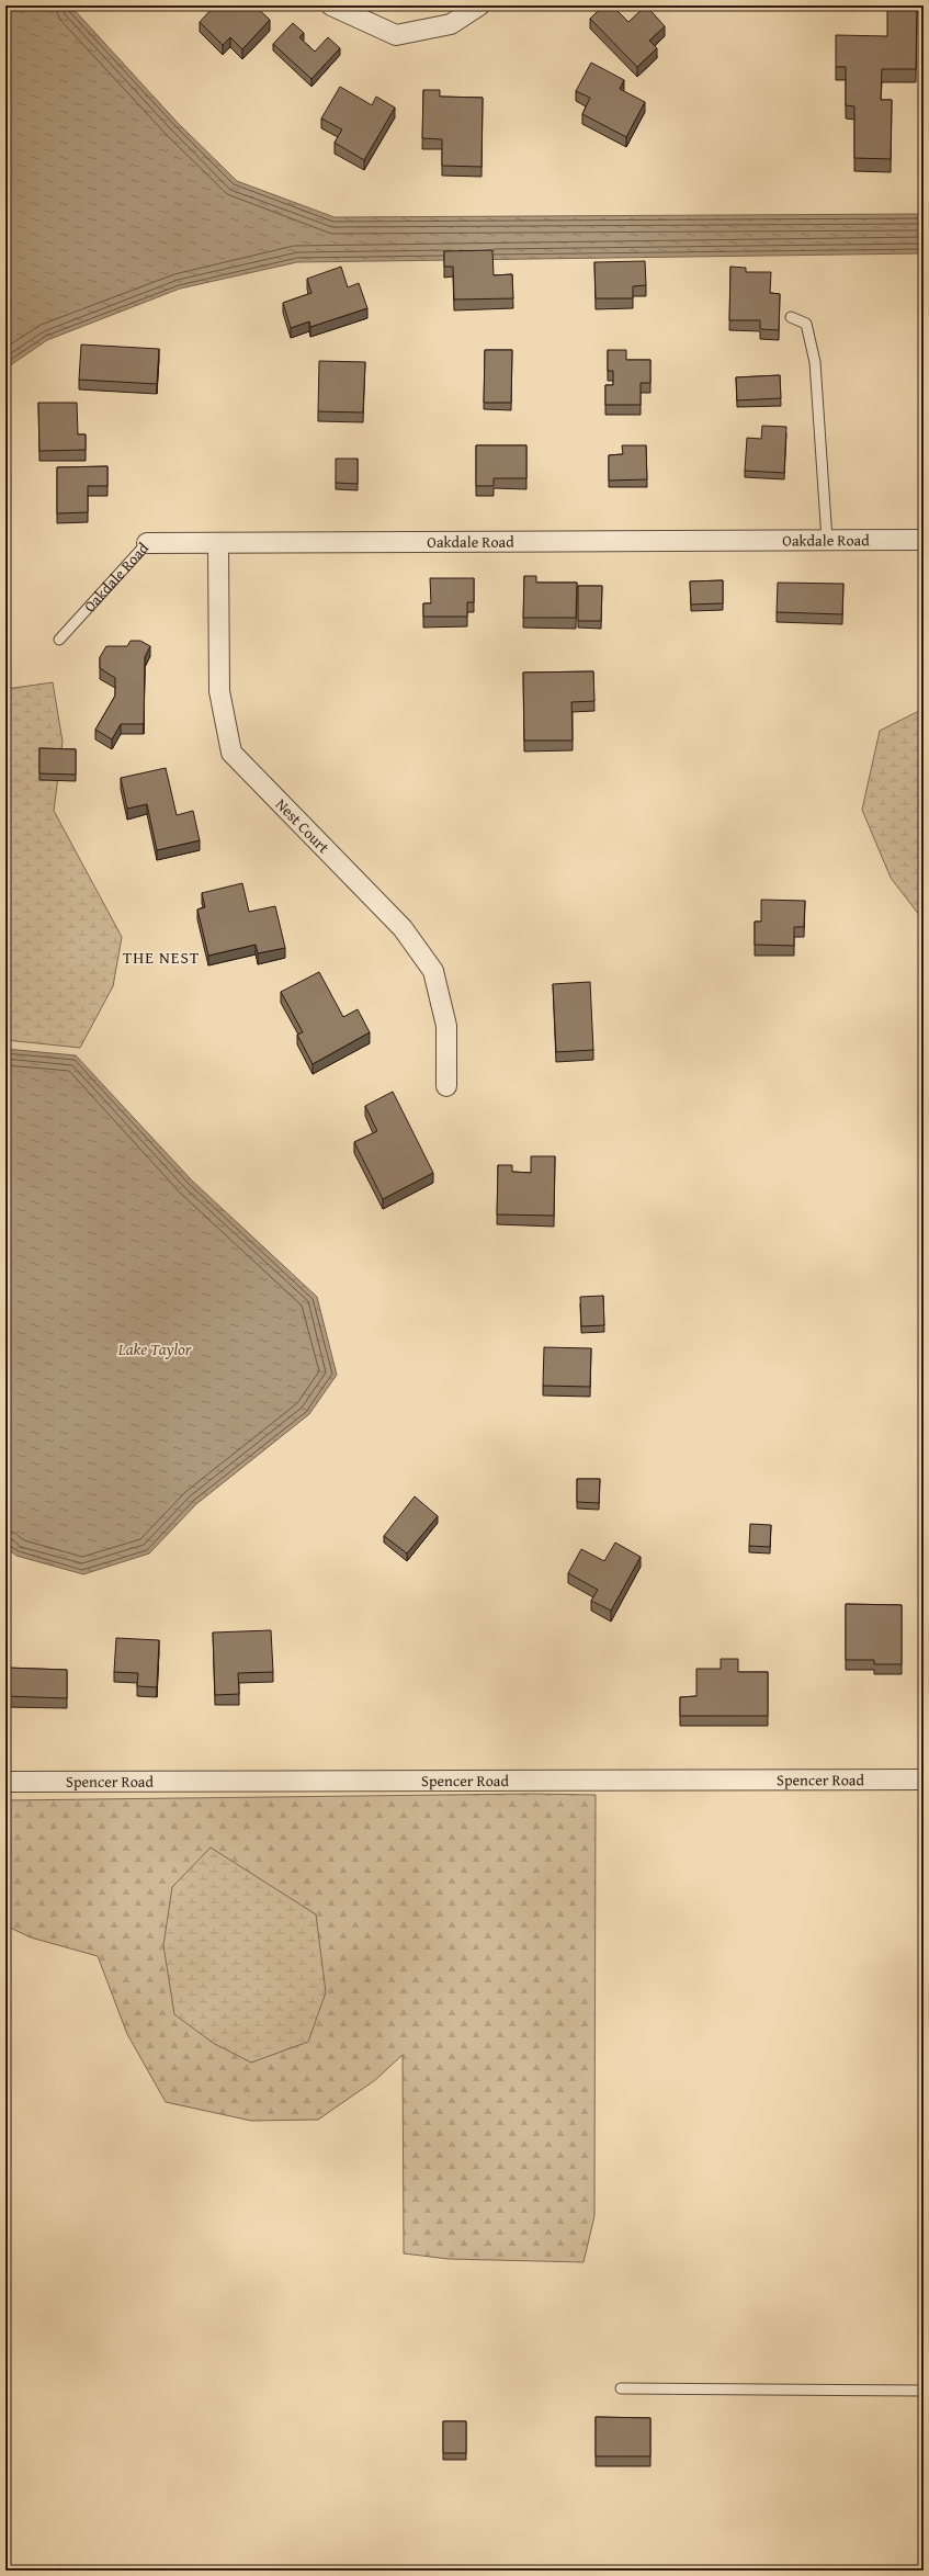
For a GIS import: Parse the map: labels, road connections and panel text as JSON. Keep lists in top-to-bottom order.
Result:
{
  "streets": {
    "street": ["Oakdale Road", "Nest Court", "Spencer Road"]
  },
  "crossings": [
    ["Oakdale Road", "Nest Court"]
  ],
  "districts": ["THE NEST"],
  "water": ["Lake Taylor"]
}
